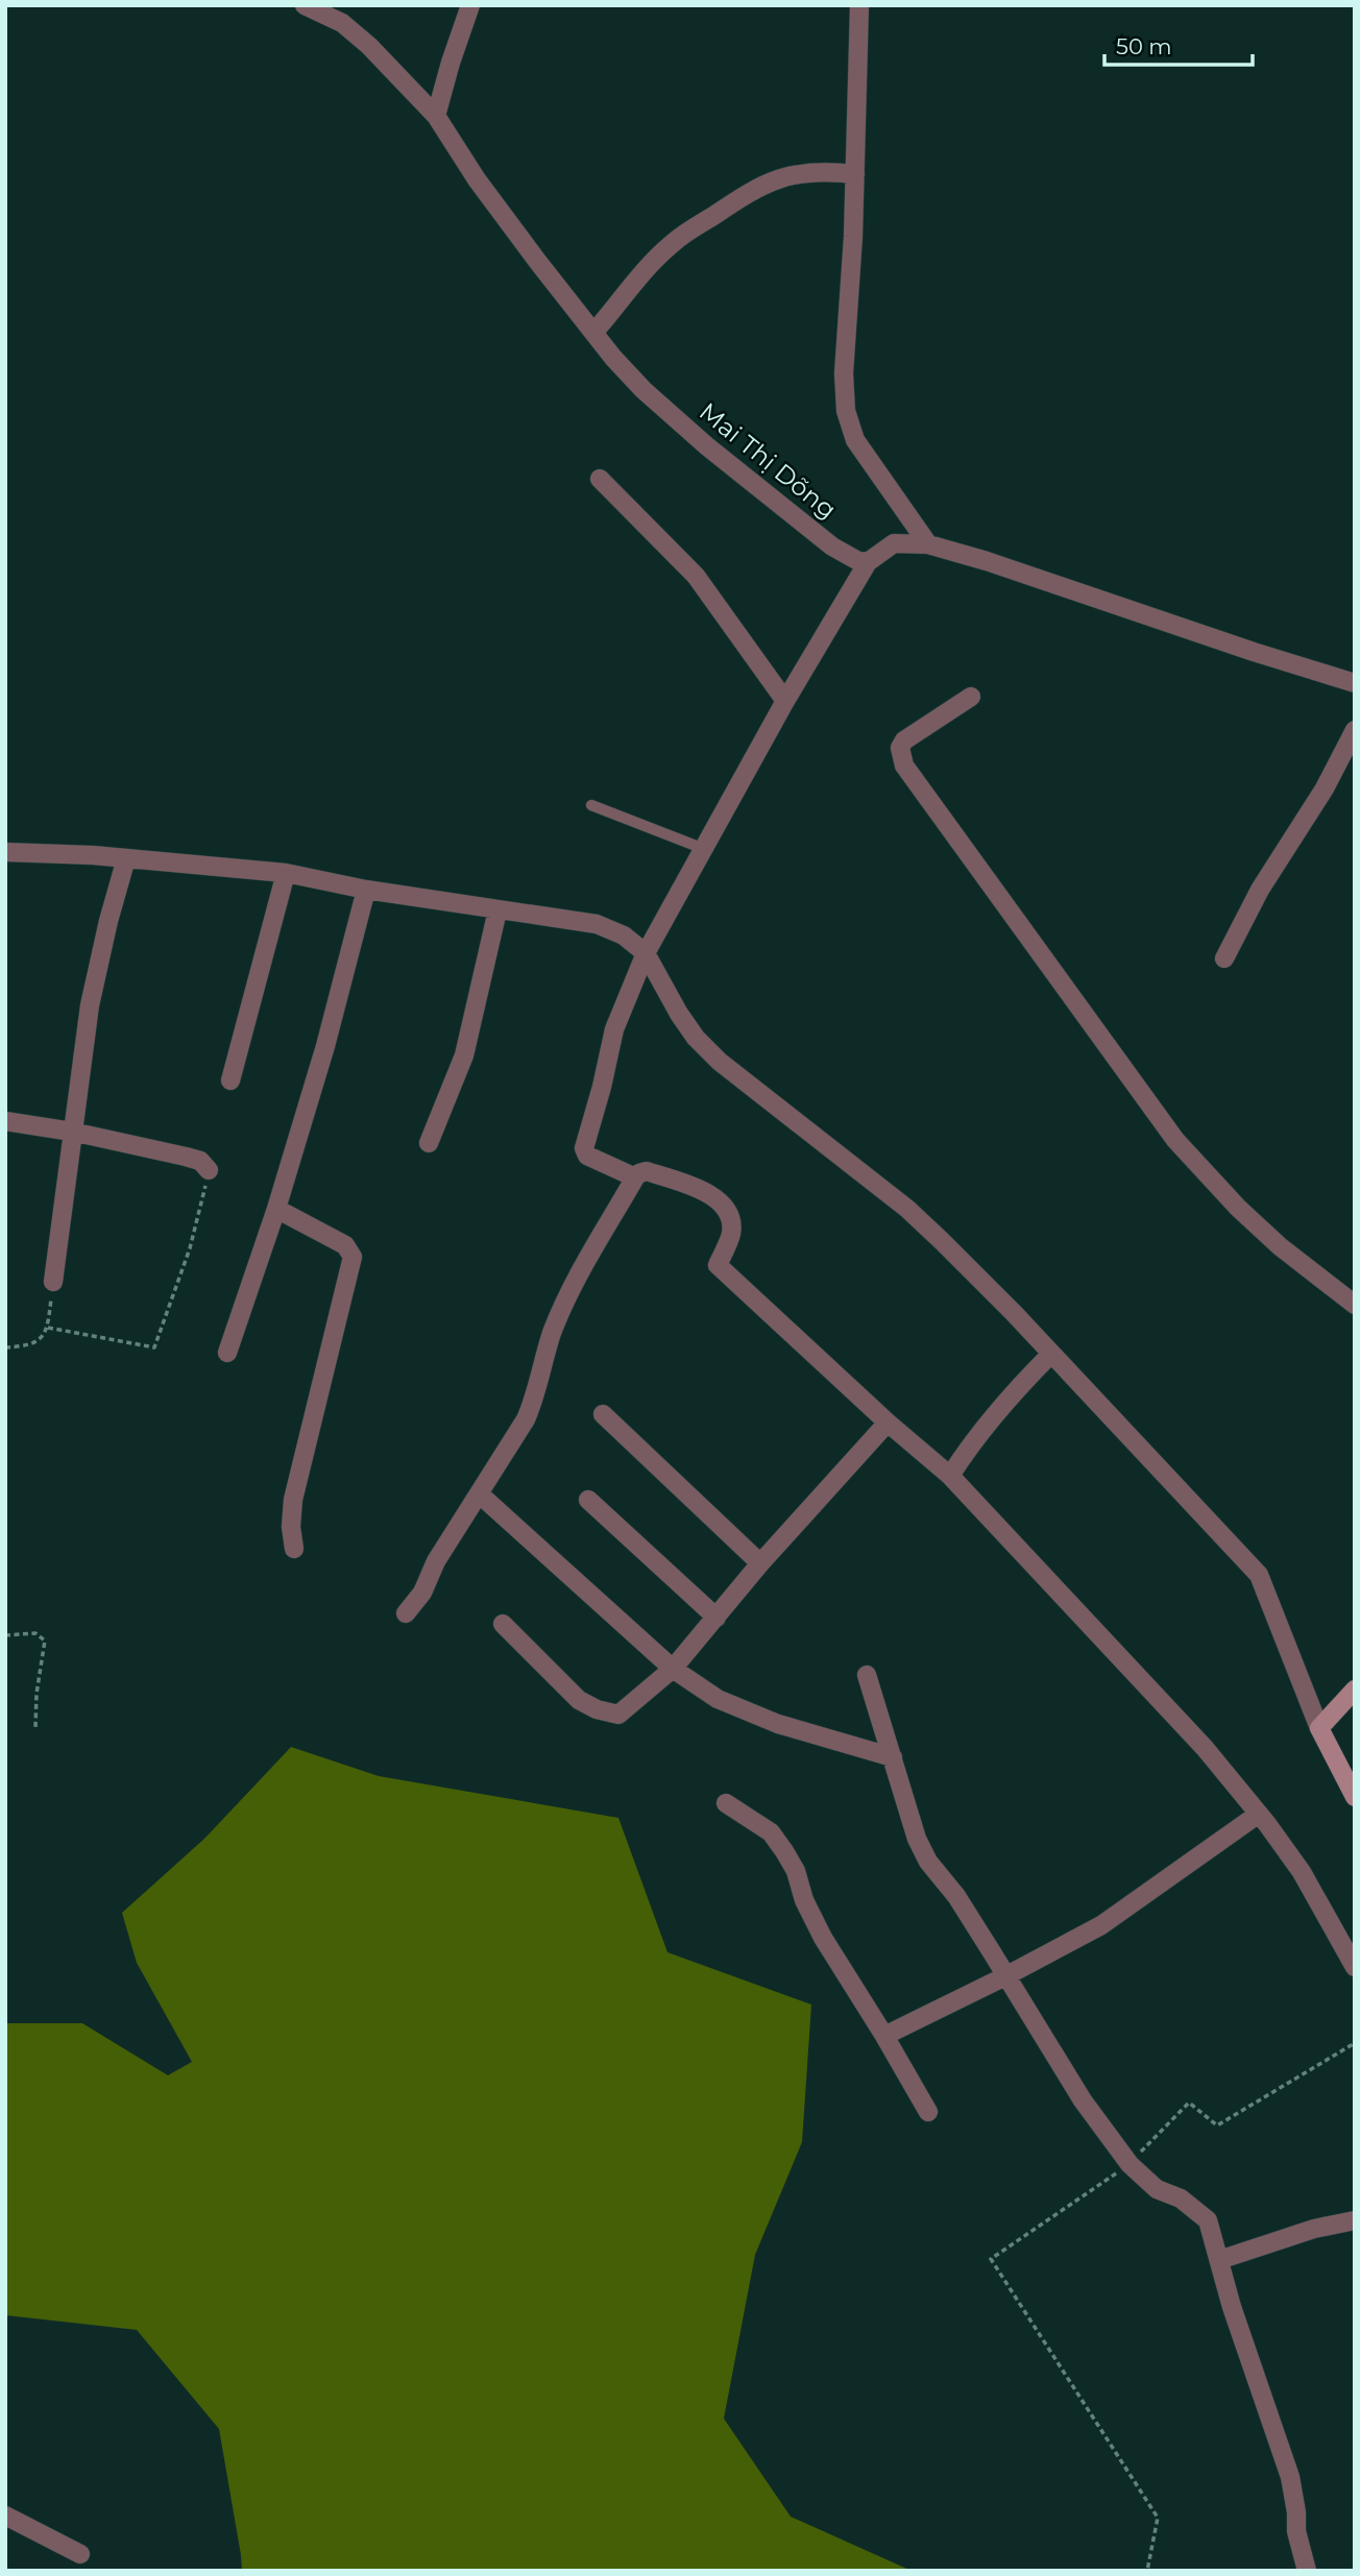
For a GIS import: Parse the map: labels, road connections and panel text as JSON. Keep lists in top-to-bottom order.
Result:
{
  "streets": {
    "street": ["Mai Thị Dõng"]
  },
  "scale_bar": "50 m"
}
